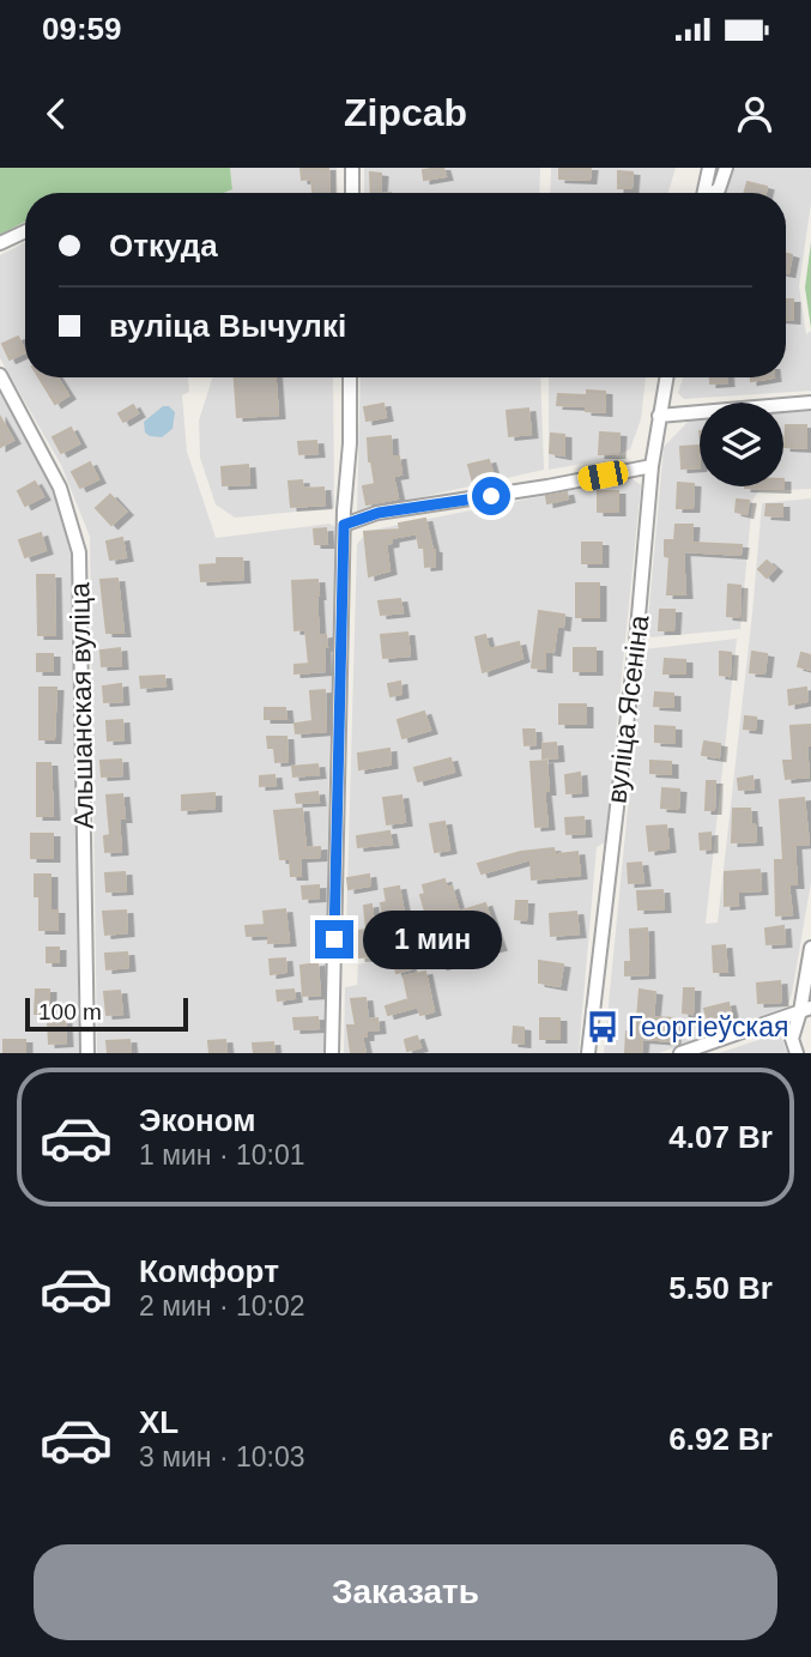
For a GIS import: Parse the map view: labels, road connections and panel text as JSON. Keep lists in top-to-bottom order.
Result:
{
  "streets": {
    "street": ["Альшанская вуліца", "вуліца Ясеніна"]
  },
  "places": {
    "bus stop": ["Георгіеўская"]
  },
  "scale_bar": "100 m",
  "page": {
    "status": "09:59",
    "header": "Zipcab",
    "banner": ["Откуда", "вуліца Вычулкі"],
    "bubble": "1 мин",
    "scale": "100 m",
    "list": [
      {
        "name": "Эконом",
        "note": "1 мин · 10:01",
        "value": "4.07 Br"
      },
      {
        "name": "Комфорт",
        "note": "2 мин · 10:02",
        "value": "5.50 Br"
      },
      {
        "name": "XL",
        "note": "3 мин · 10:03",
        "value": "6.92 Br"
      }
    ],
    "buttons": "Заказать"
  }
}
